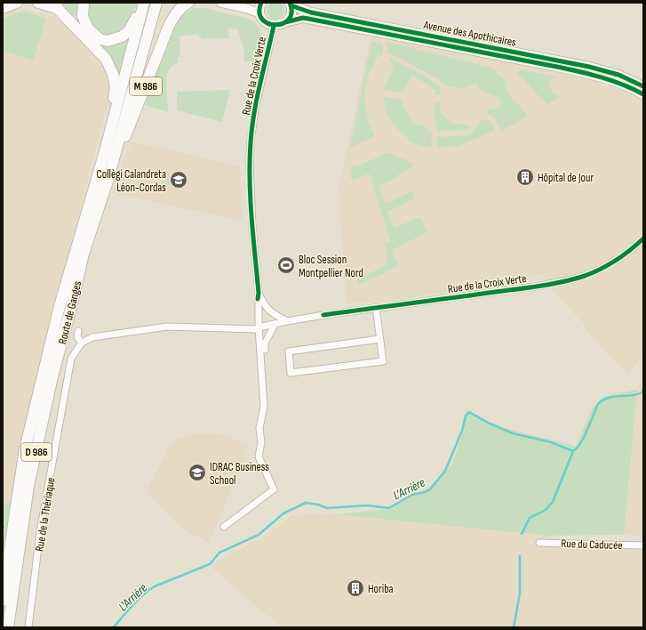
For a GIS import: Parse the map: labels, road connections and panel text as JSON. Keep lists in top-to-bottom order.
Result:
{
  "streets": {
    "main road": [
      "Avenue des Apothicaires",
      "M 986",
      "Route de Ganges",
      "D 986"
    ],
    "street": ["Rue de la Croix Verte", "Rue de la Thériaque", "Rue du Caducée"]
  },
  "crossings": [
    ["Avenue des Apothicaires", "Rue de la Croix Verte"],
    ["M 986", "Route de Ganges"]
  ],
  "water": ["L'Arrière"],
  "places": {
    "building": ["Hôpital de Jour", "Horiba"],
    "school or university": ["Collègi Calandreta Léon-Cordas", "IDRAC Business School"],
    "sports": ["Bloc Session Montpellier Nord"]
  }
}
